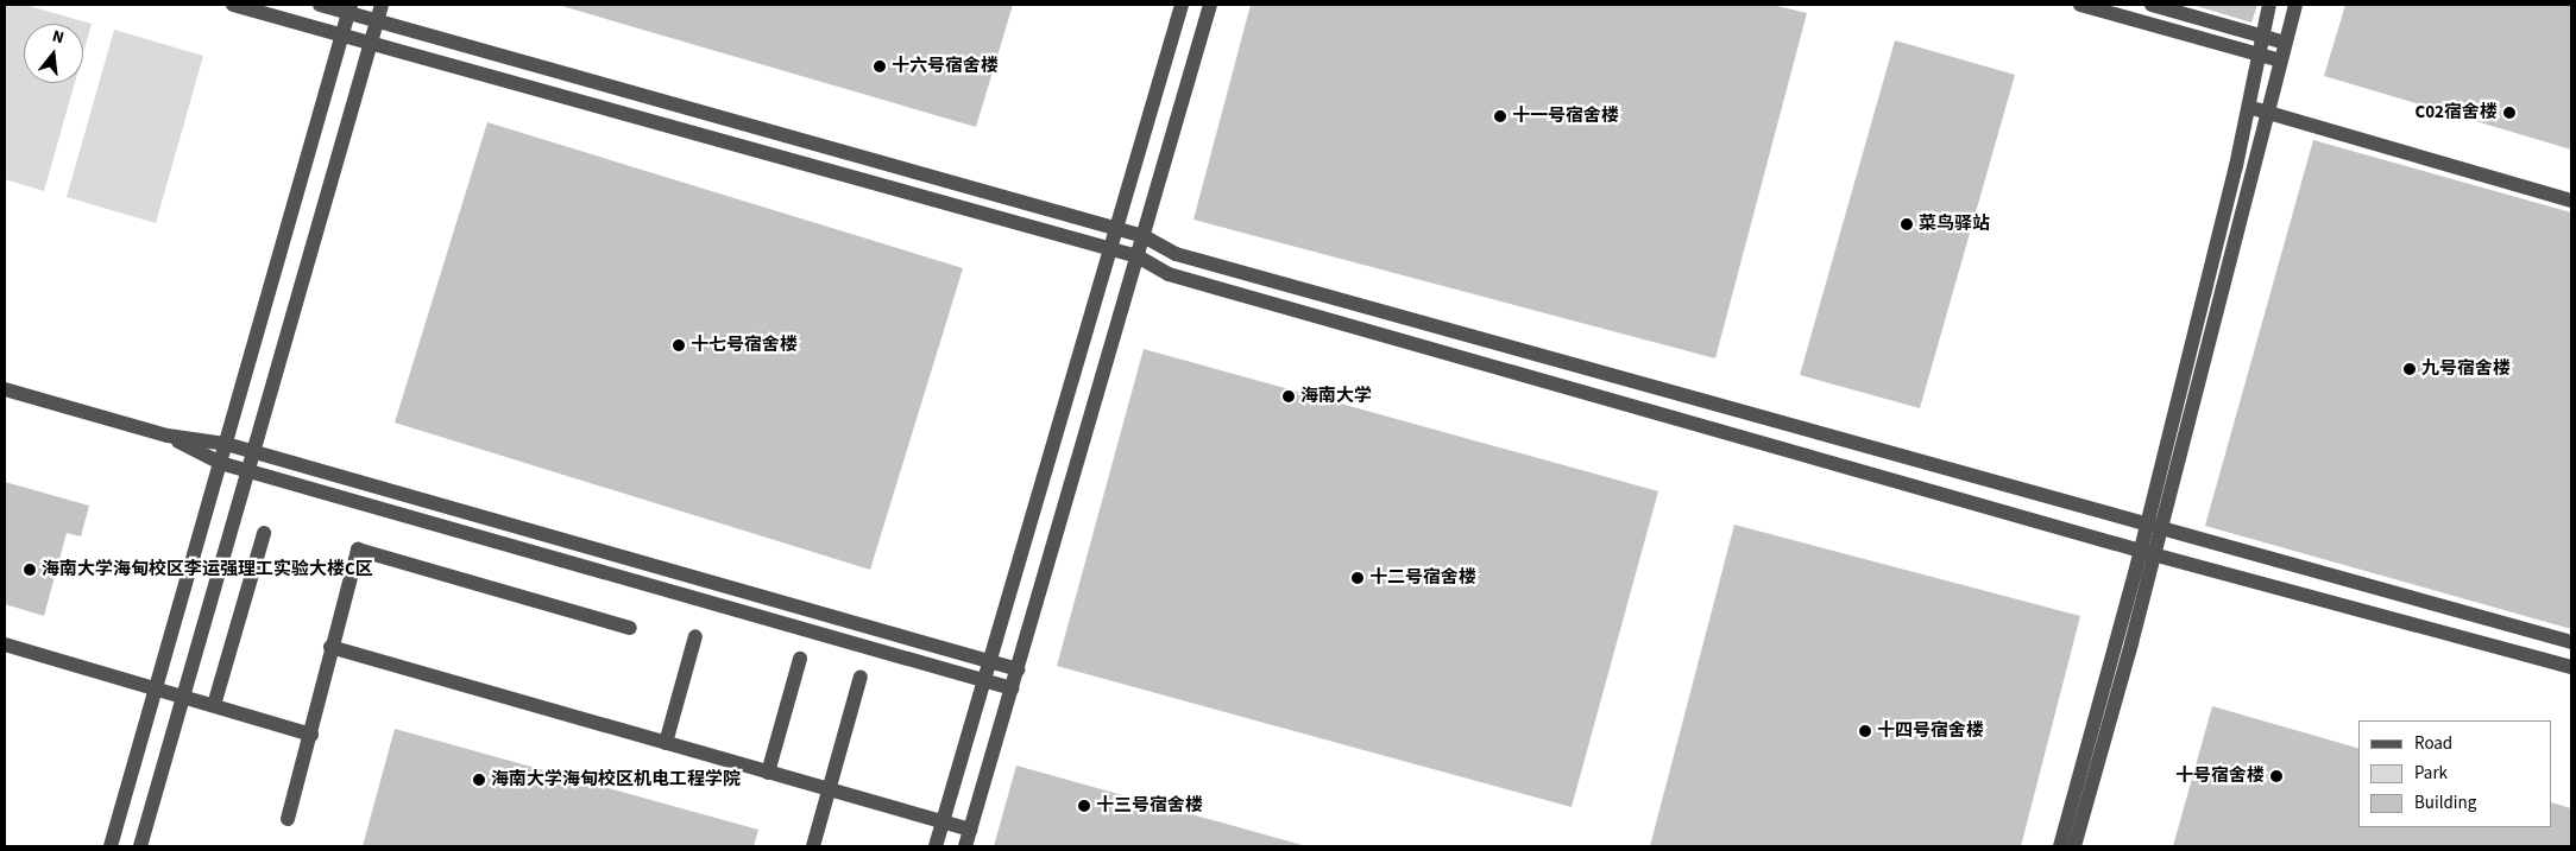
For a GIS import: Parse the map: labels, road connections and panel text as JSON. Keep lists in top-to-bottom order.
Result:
{
  "places": [
    "十六号宿舍楼",
    "C02宿舍楼",
    "十一号宿舍楼",
    "菜鸟驿站",
    "十七号宿舍楼",
    "九号宿舍楼",
    "海南大学",
    "海南大学海甸校区李运强理工实验大楼C区",
    "十二号宿舍楼",
    "十四号宿舍楼",
    "十号宿舍楼",
    "海南大学海甸校区机电工程学院",
    "十三号宿舍楼"
  ],
  "legend": ["Road", "Park", "Building"],
  "north": "top"
}
